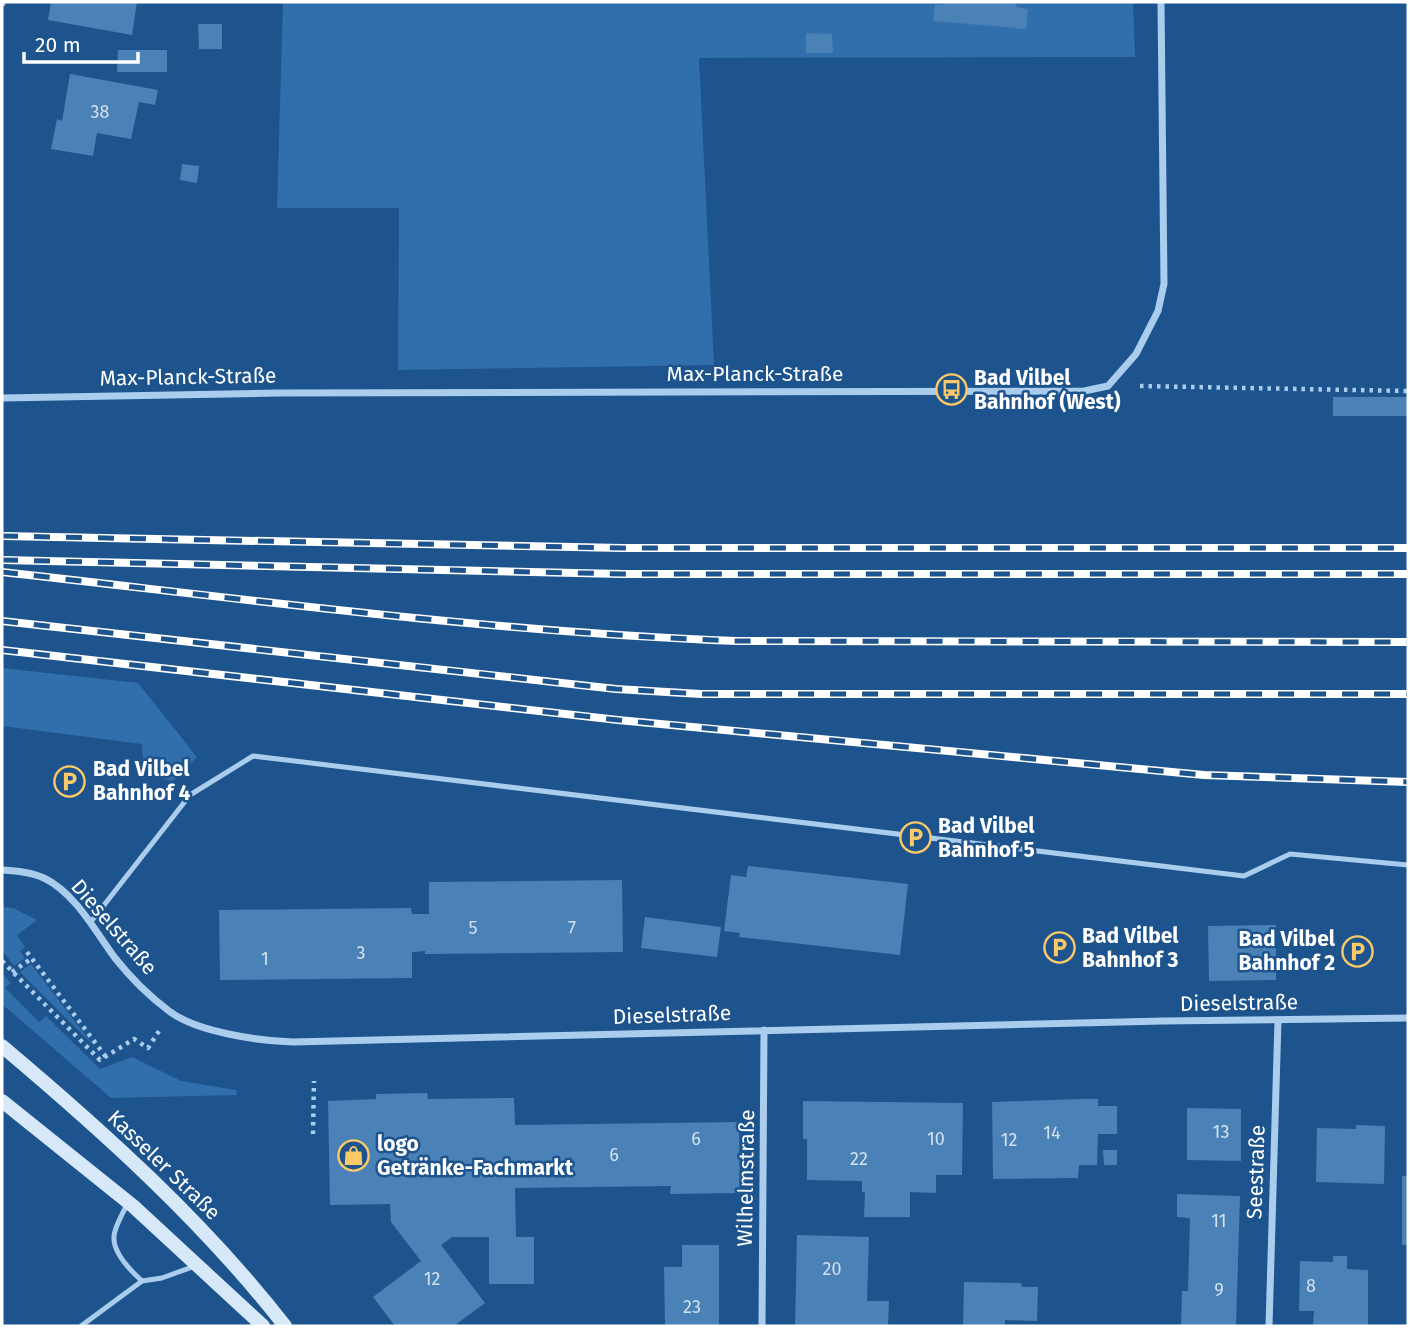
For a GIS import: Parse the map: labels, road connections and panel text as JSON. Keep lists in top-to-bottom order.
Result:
{
  "streets": {
    "main road": ["Kasseler Straße"],
    "street": [
      "Max-Planck-Straße",
      "Dieselstraße",
      "Seestraße",
      "Wilhelmstraße"
    ]
  },
  "crossings": [
    ["Dieselstraße", "Seestraße"],
    ["Dieselstraße", "Wilhelmstraße"]
  ],
  "places": {
    "bus stop": ["Bad Vilbel Bahnhof (West)"],
    "parking": [
      "Bad Vilbel Bahnhof 4",
      "Bad Vilbel Bahnhof 5",
      "Bad Vilbel Bahnhof 3",
      "Bad Vilbel Bahnhof 2"
    ],
    "shop": ["logo Getränke-Fachmarkt"]
  },
  "house_numbers": [
    "38",
    "5",
    "7",
    "3",
    "1",
    "13",
    "14",
    "6",
    "10",
    "12",
    "6",
    "22",
    "11",
    "20",
    "12",
    "8",
    "9",
    "23"
  ],
  "scale_bar": "20 m"
}
